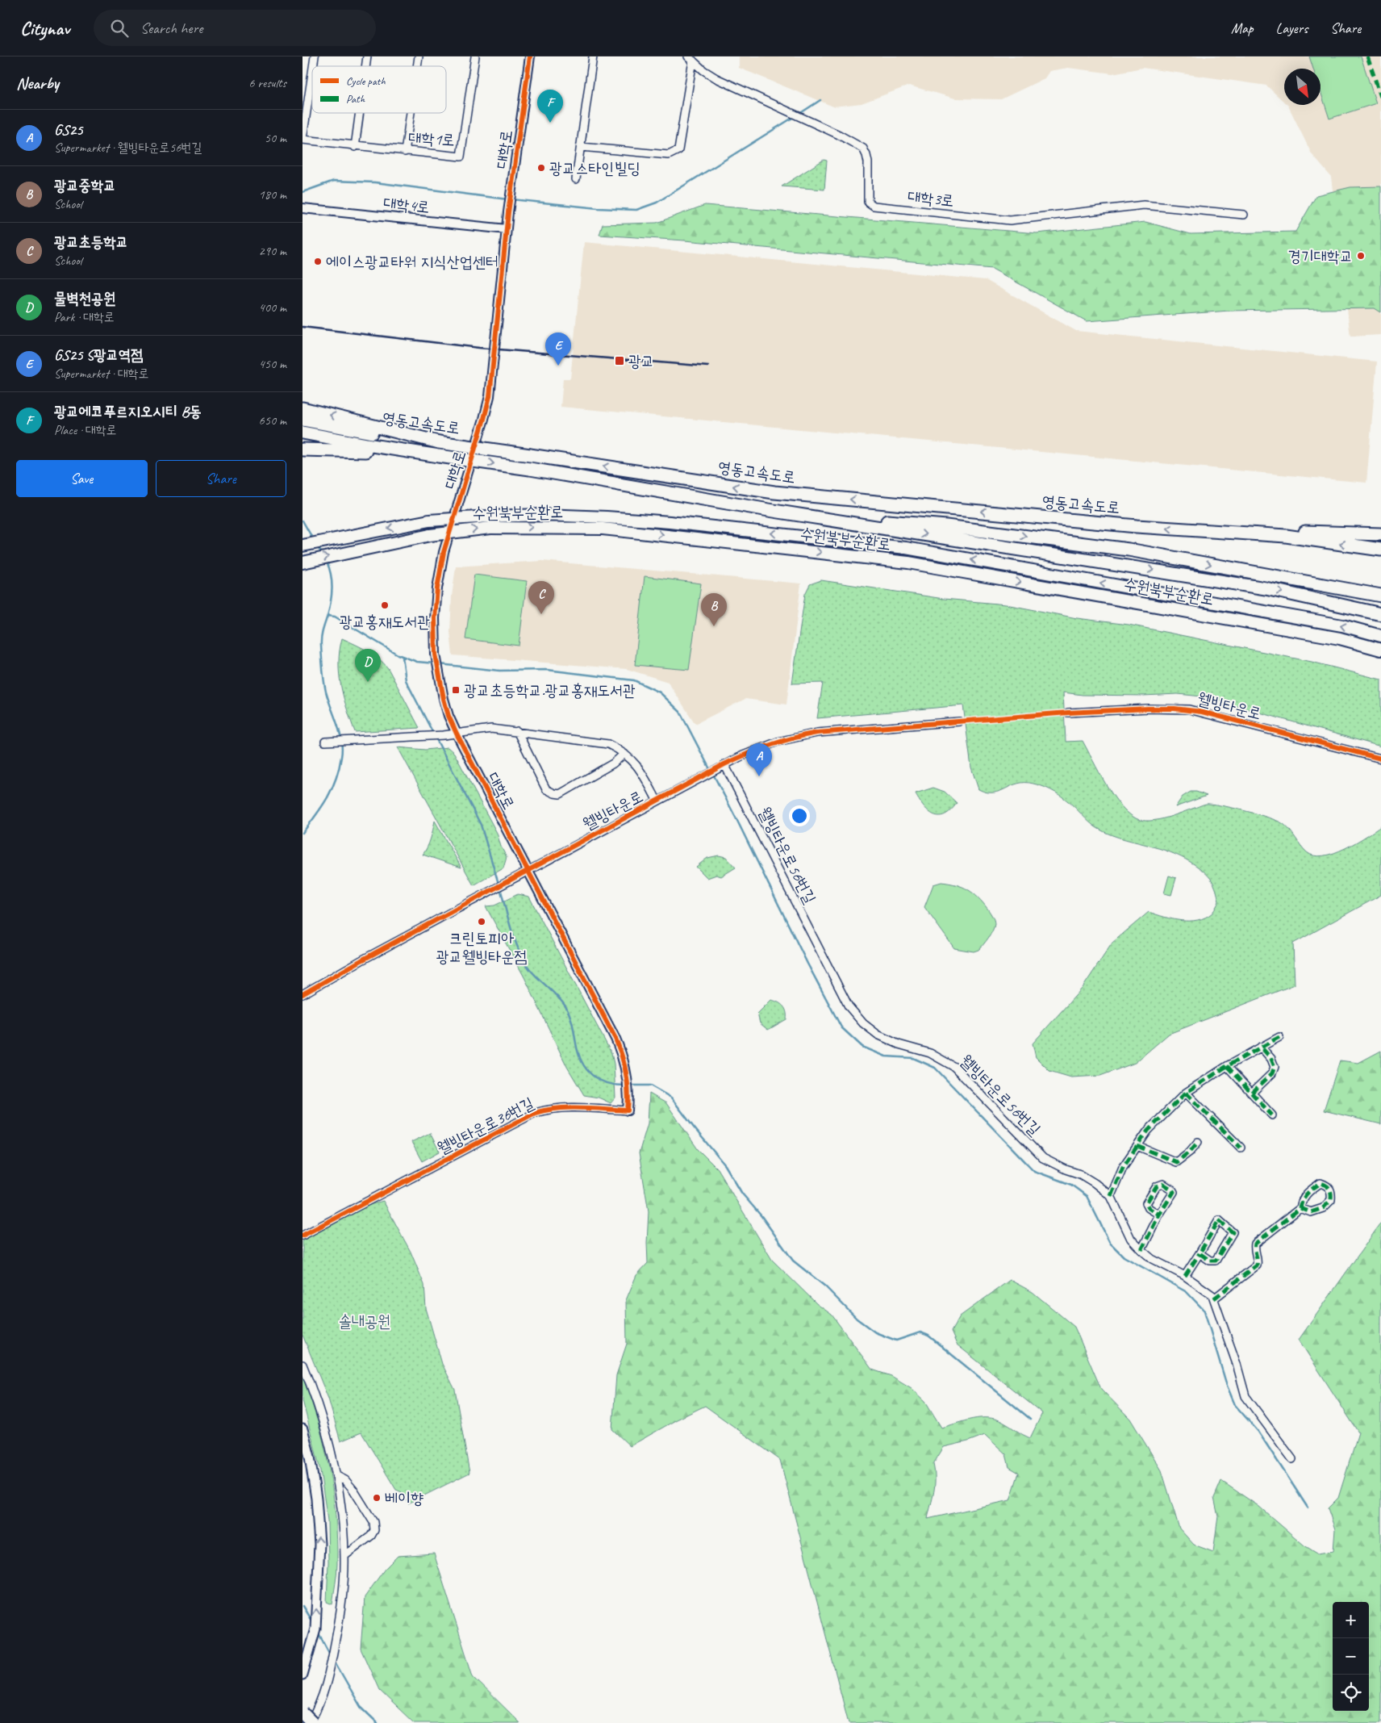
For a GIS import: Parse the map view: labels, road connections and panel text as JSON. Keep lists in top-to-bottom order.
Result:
{
  "streets": {
    "highway": ["영동고속도로", "수원북부순환로"],
    "street": [
      "대학1로",
      "대학로",
      "대학3로",
      "대학4로",
      "웰빙타운로",
      "웰빙타운로56번길",
      "웰빙타운로36번길"
    ]
  },
  "crossings": [
    ["대학로", "대학4로"],
    ["대학로", "웰빙타운로"],
    ["대학로", "웰빙타운로36번길"],
    ["웰빙타운로", "웰빙타운로56번길"],
    ["웰빙타운로", "웰빙타운로36번길"]
  ],
  "parks": ["솔내공원"],
  "places": {
    "other": [
      "광교스타인빌딩",
      "경기대학교",
      "에이스광교타워 지식산업센터",
      "광교홍재도서관",
      "크린토피아 광교웰빙타운점",
      "베이향"
    ],
    "transit": ["광교", "광교초등학교.광교홍재도서관"]
  },
  "legend": ["Cycle path", "Path"],
  "north": "bottom right",
  "page": {
    "header": "Citynav",
    "search": "Search here",
    "nav": ["Map", "Layers", "Share"],
    "heading": ["Nearby", "6 results"],
    "pins": [
      "F",
      "E",
      "C",
      "B",
      "D",
      "A"
    ],
    "list": [
      {
        "mark": "A",
        "name": "GS25",
        "note": "Supermarket · 웰빙타운로56번길",
        "value": "50 m"
      },
      {
        "mark": "B",
        "name": "광교중학교",
        "note": "School",
        "value": "180 m"
      },
      {
        "mark": "C",
        "name": "광교초등학교",
        "note": "School",
        "value": "290 m"
      },
      {
        "mark": "D",
        "name": "물벽천공원",
        "note": "Park · 대학로",
        "value": "400 m"
      },
      {
        "mark": "E",
        "name": "GS25 S광교역점",
        "note": "Supermarket · 대학로",
        "value": "450 m"
      },
      {
        "mark": "F",
        "name": "광교에코푸르지오시티 B동",
        "note": "Place · 대학로",
        "value": "650 m"
      }
    ],
    "buttons": ["Save", "Share"],
    "map_buttons": ["+", "−"]
  }
}
